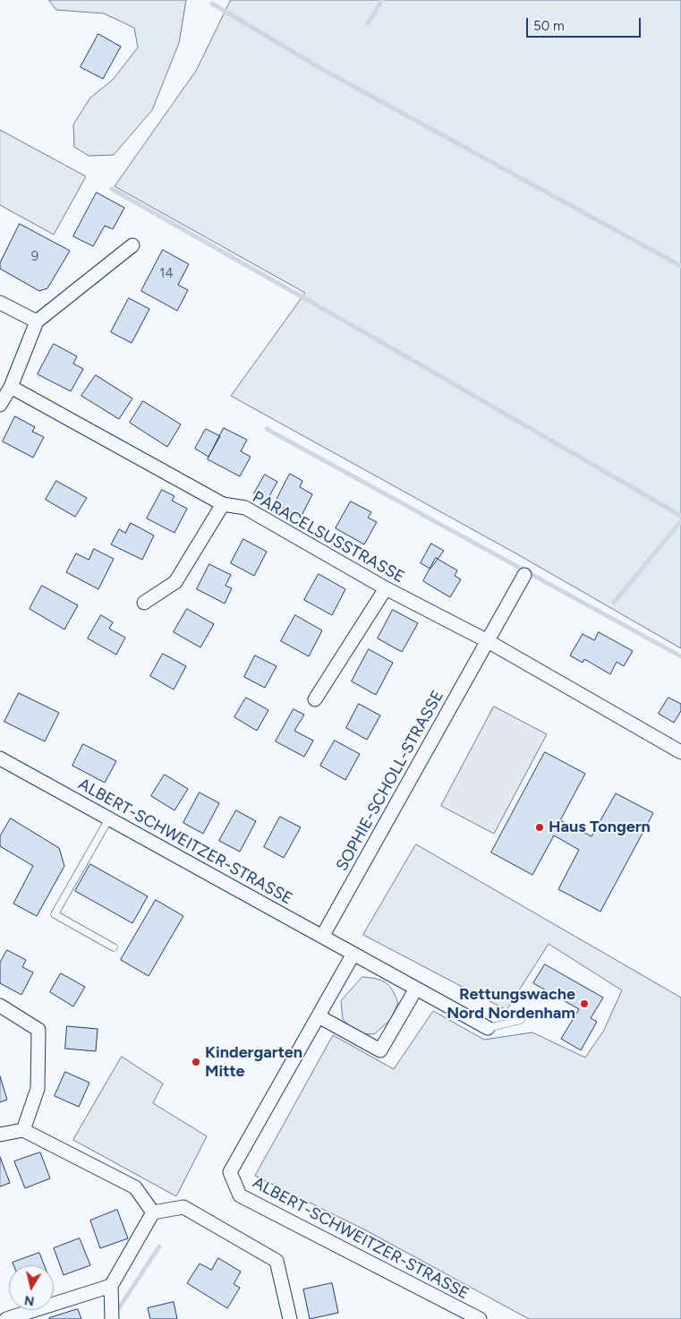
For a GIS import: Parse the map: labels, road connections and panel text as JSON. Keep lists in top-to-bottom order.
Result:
{
  "streets": {
    "street": ["PARACELSUSSTRASSE", "SOPHIE-SCHOLL-STRASSE", "ALBERT-SCHWEITZER-STRASSE"]
  },
  "crossings": [
    ["PARACELSUSSTRASSE", "SOPHIE-SCHOLL-STRASSE"],
    ["SOPHIE-SCHOLL-STRASSE", "ALBERT-SCHWEITZER-STRASSE"]
  ],
  "places": ["Haus Tongern", "Rettungswache Nord Nordenham", "Kindergarten Mitte"],
  "house_numbers": ["9", "14"],
  "scale_bar": "50 m",
  "north": "bottom"
}
